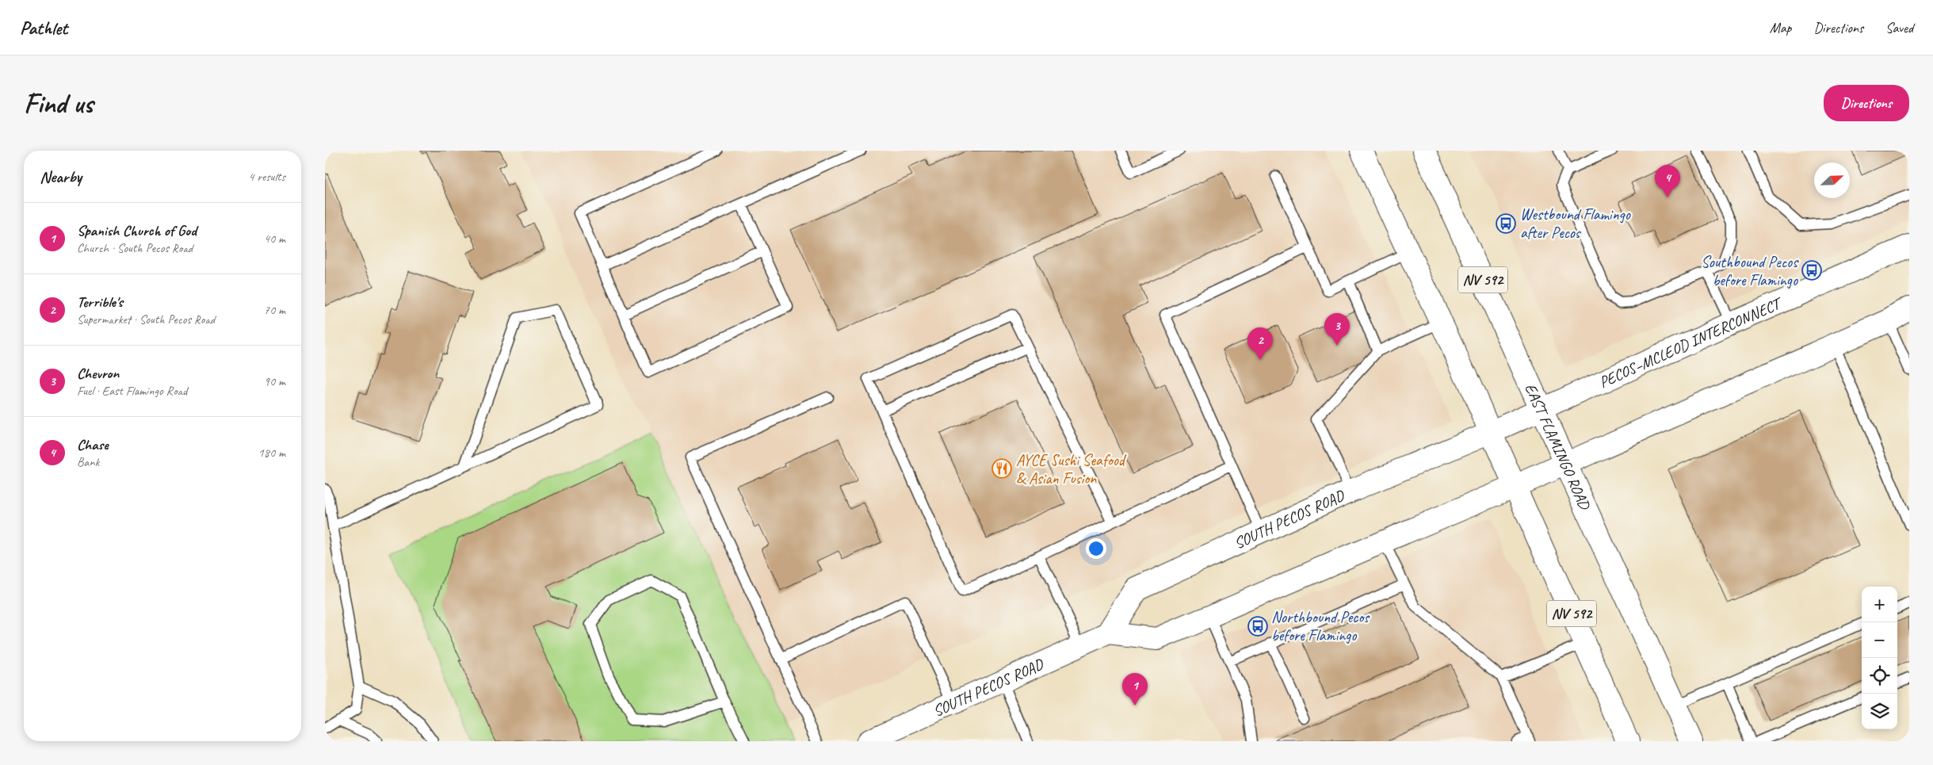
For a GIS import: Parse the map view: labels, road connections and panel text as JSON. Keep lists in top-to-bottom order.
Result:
{
  "streets": {
    "main road": [
      "NV 592",
      "PECOS–MCLEOD INTERCONNECT",
      "EAST FLAMINGO ROAD",
      "SOUTH PECOS ROAD"
    ]
  },
  "crossings": [
    ["NV 592", "PECOS–MCLEOD INTERCONNECT"],
    ["NV 592", "SOUTH PECOS ROAD"],
    ["PECOS–MCLEOD INTERCONNECT", "EAST FLAMINGO ROAD"],
    ["PECOS–MCLEOD INTERCONNECT", "SOUTH PECOS ROAD"]
  ],
  "places": {
    "bus stop": ["Westbound Flamingo after Pecos", "Southbound Pecos before Flamingo", "Northbound Pecos before Flamingo"],
    "restaurant": ["AYCE Sushi Seafood & Asian Fusion"]
  },
  "north": "top right",
  "page": {
    "header": "Pathlet",
    "nav": ["Map", "Directions", "Saved"],
    "buttons": "Directions",
    "title": "Find us",
    "heading": ["Nearby", "4 results"],
    "pins": [
      "4",
      "3",
      "2",
      "1"
    ],
    "list": [
      {
        "mark": "1",
        "name": "Spanish Church of God",
        "note": "Church · South Pecos Road",
        "value": "40 m"
      },
      {
        "mark": "2",
        "name": "Terrible's",
        "note": "Supermarket · South Pecos Road",
        "value": "70 m"
      },
      {
        "mark": "3",
        "name": "Chevron",
        "note": "Fuel · East Flamingo Road",
        "value": "90 m"
      },
      {
        "mark": "4",
        "name": "Chase",
        "note": "Bank",
        "value": "180 m"
      }
    ],
    "map_buttons": ["+", "−"]
  }
}
